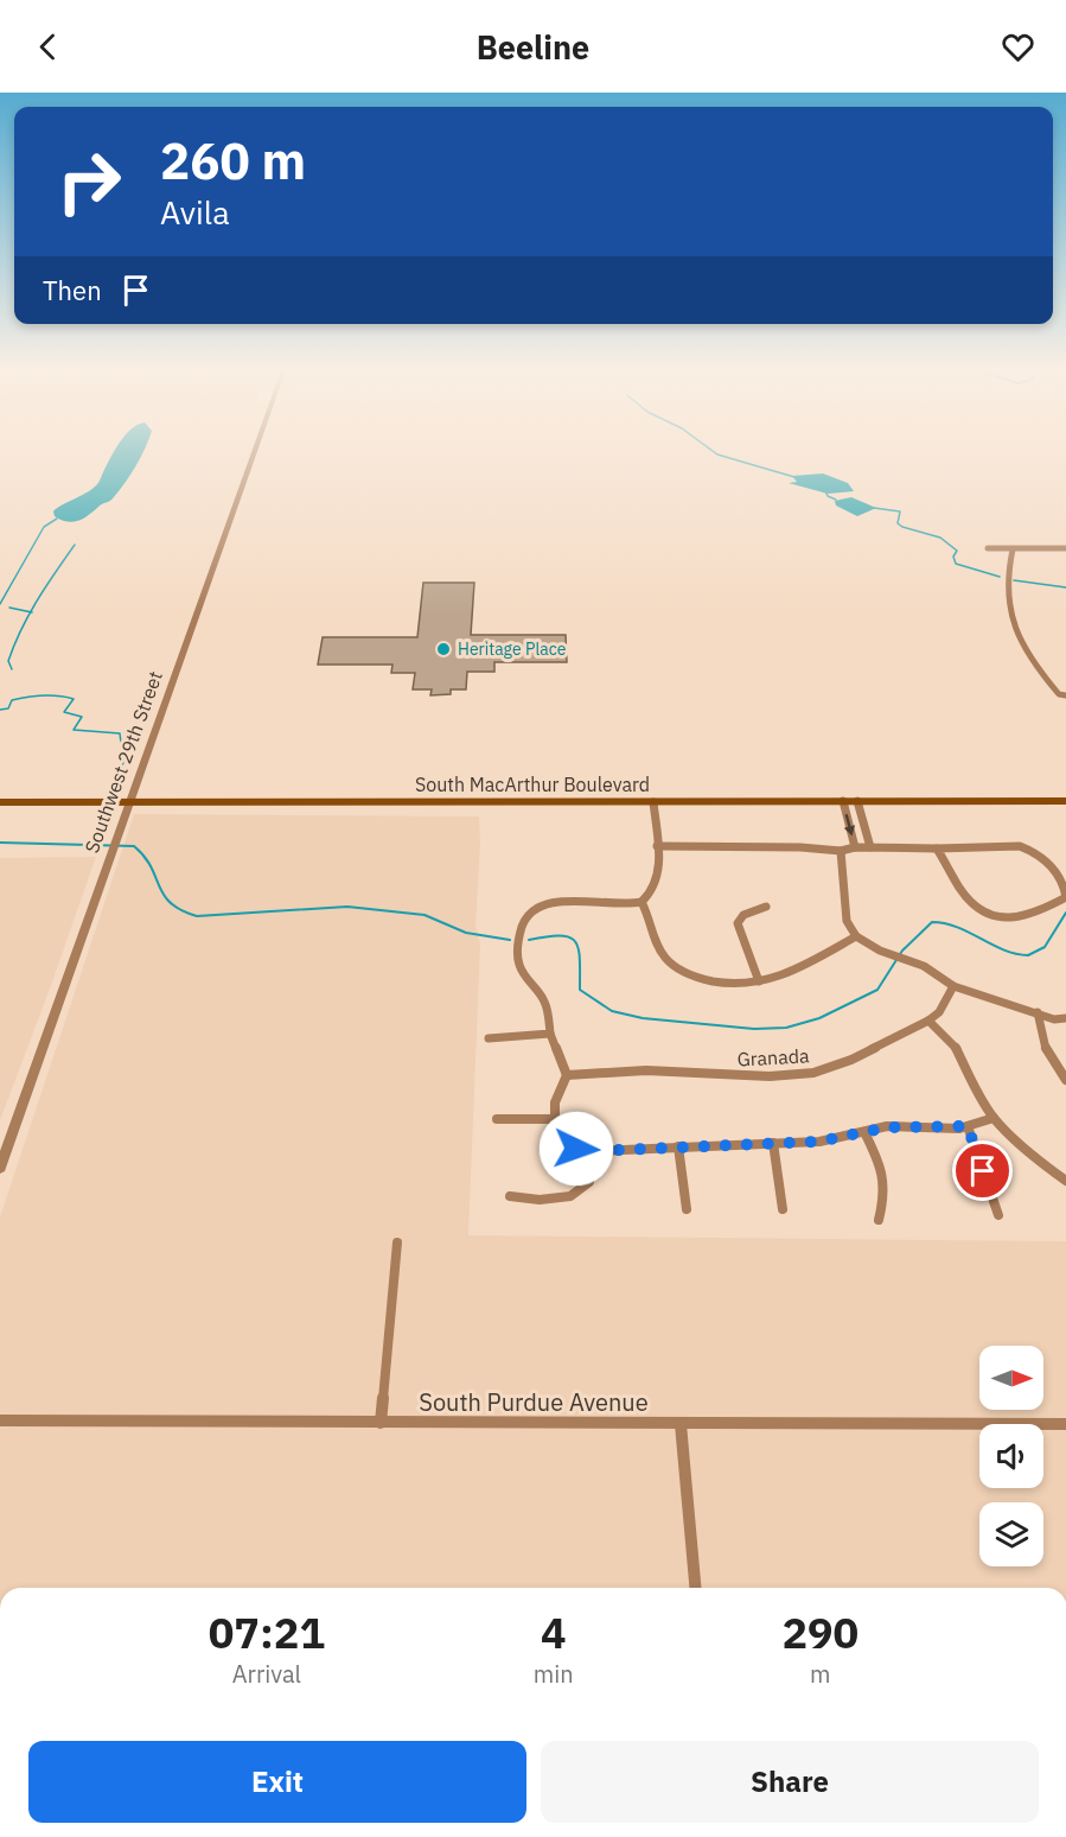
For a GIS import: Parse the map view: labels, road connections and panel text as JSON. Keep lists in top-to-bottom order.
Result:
{
  "streets": {
    "main road": ["South MacArthur Boulevard"],
    "street": ["Southwest 29th Street", "Granada", "South Purdue Avenue"]
  },
  "crossings": [
    ["Southwest 29th Street", "South MacArthur Boulevard"]
  ],
  "places": ["Heritage Place"],
  "north": "right",
  "page": {
    "header": "Beeline",
    "turn": ["260 m", "Avila"],
    "then": "Then",
    "eta": [
      "07:21",
      "Arrival",
      "4",
      "min",
      "290",
      "m"
    ],
    "buttons": ["Exit", "Share"]
  }
}
